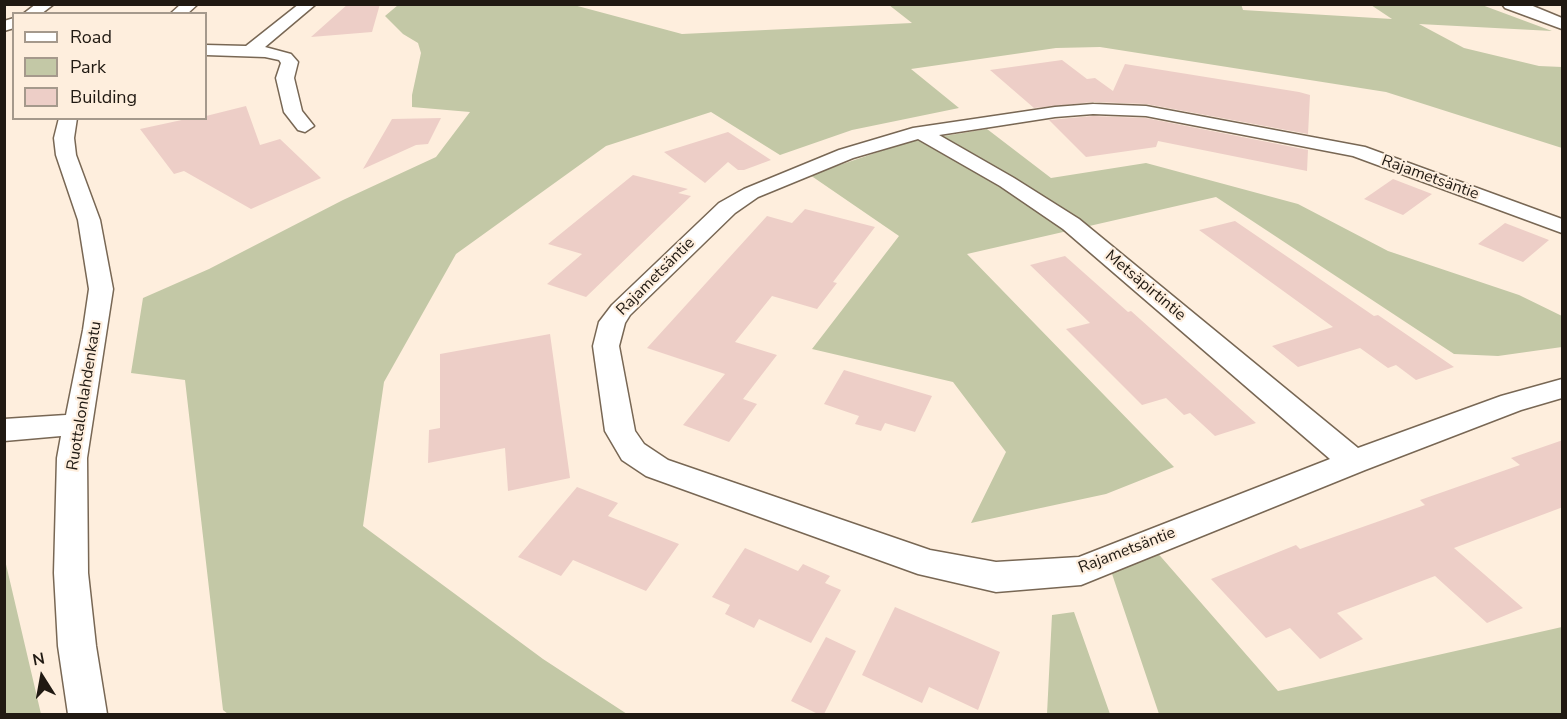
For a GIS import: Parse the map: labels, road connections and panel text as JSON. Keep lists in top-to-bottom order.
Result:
{
  "streets": {
    "street": ["Rajametsäntie", "Metsäpirtintie", "Ruottalonlahdenkatu"]
  },
  "crossings": [
    ["Rajametsäntie", "Metsäpirtintie"]
  ],
  "legend": ["Road", "Park", "Building"],
  "north": "top"
}
